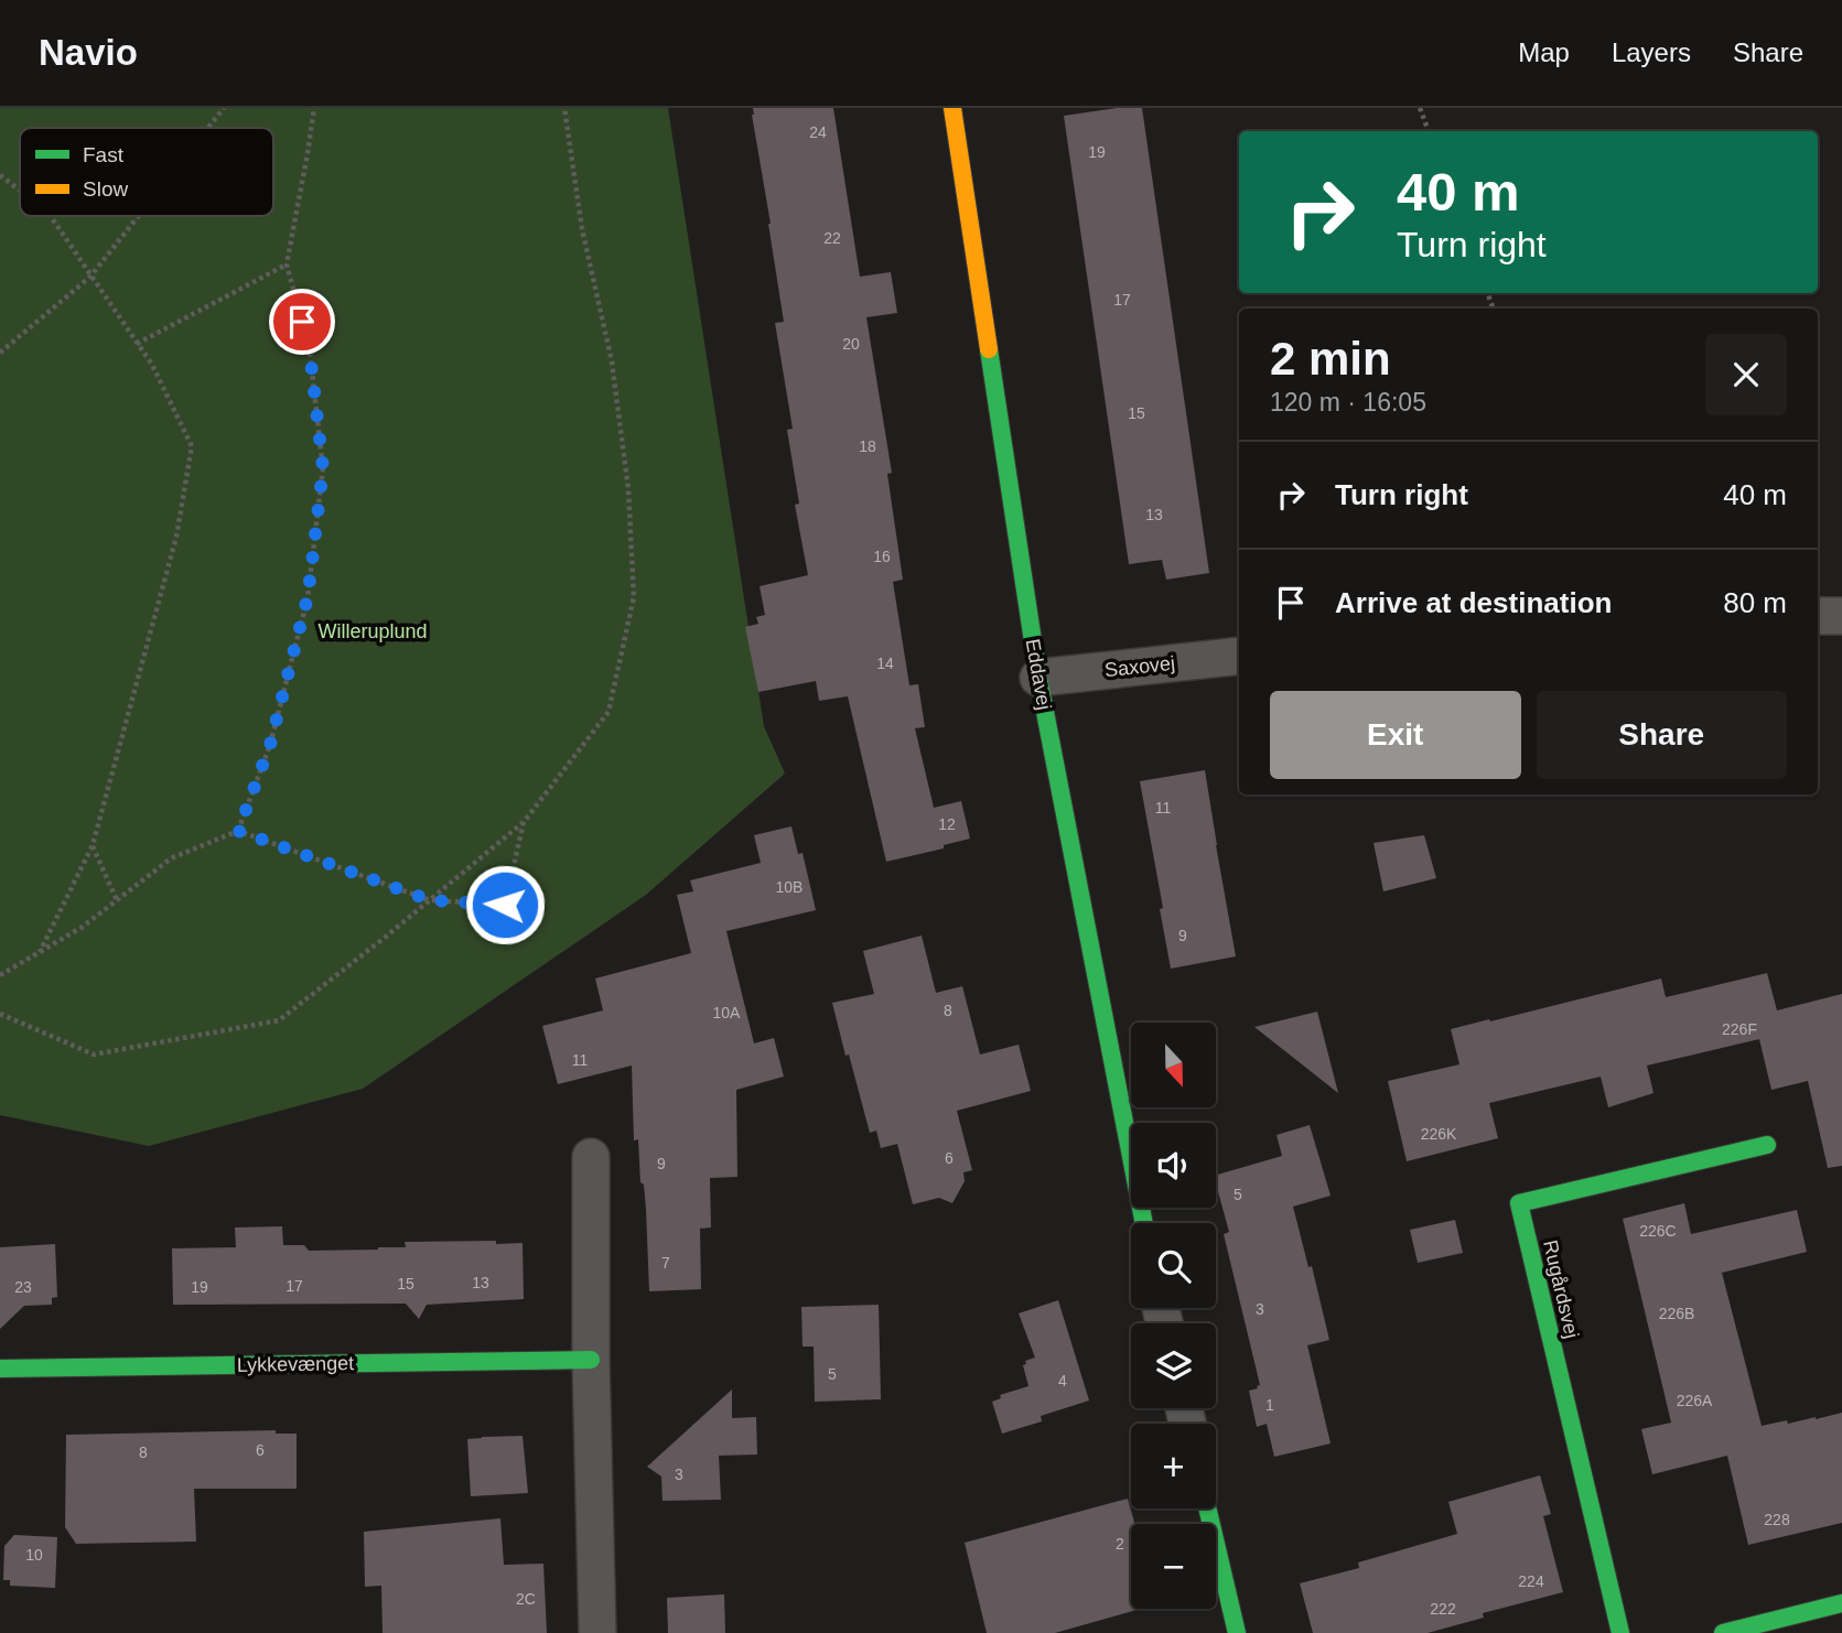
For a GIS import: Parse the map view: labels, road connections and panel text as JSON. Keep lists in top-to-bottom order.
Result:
{
  "streets": {
    "street": [
      "Saxovej",
      "Eddavej",
      "Rugårdsvej",
      "Lykkevænget"
    ]
  },
  "crossings": [
    ["Saxovej", "Eddavej"]
  ],
  "parks": ["Willeruplund"],
  "house_numbers": [
    "24",
    "19",
    "22",
    "17",
    "20",
    "15",
    "18",
    "13",
    "16",
    "14",
    "11",
    "12",
    "10B",
    "9",
    "8",
    "10A",
    "226F",
    "11",
    "226K",
    "6",
    "9",
    "5",
    "226C",
    "7",
    "13",
    "15",
    "17",
    "23",
    "19",
    "3",
    "226B",
    "5",
    "4",
    "226A",
    "1",
    "6",
    "8",
    "3",
    "228",
    "2",
    "10",
    "224",
    "2C",
    "222"
  ],
  "legend": ["Fast", "Slow"],
  "north": "bottom",
  "page": {
    "header": "Navio",
    "nav": ["Map", "Layers", "Share"],
    "turn": ["40 m", "Turn right"],
    "heading": ["2 min", "120 m · 16:05"],
    "list": [
      {
        "name": "Turn right",
        "value": "40 m"
      },
      {
        "name": "Arrive at destination",
        "value": "80 m"
      }
    ],
    "buttons": ["Exit", "Share"],
    "map_buttons": ["+", "−"]
  }
}
